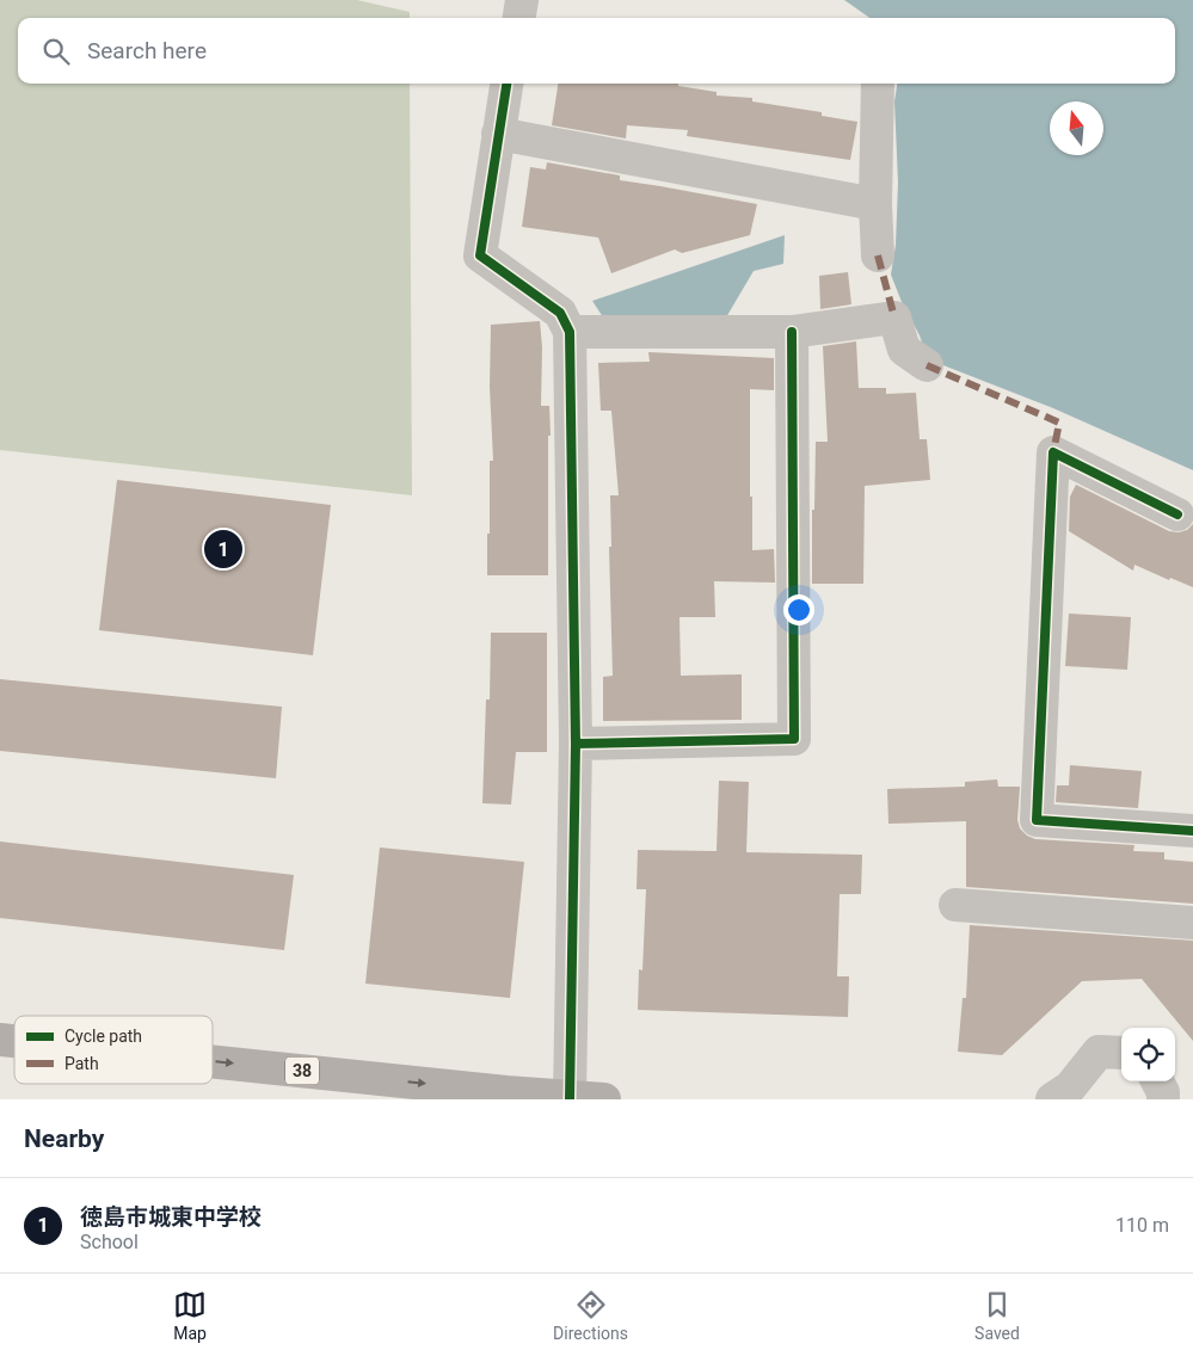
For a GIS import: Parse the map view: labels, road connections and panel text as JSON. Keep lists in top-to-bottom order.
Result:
{
  "streets": {
    "main road": ["38"]
  },
  "legend": ["Cycle path", "Path"],
  "north": "top",
  "page": {
    "search": "Search here",
    "pins": "1",
    "heading": "Nearby",
    "list": [
      {
        "mark": "1",
        "name": "徳島市城東中学校",
        "note": "School",
        "value": "110 m"
      }
    ],
    "nav": ["Map", "Directions", "Saved"]
  }
}
